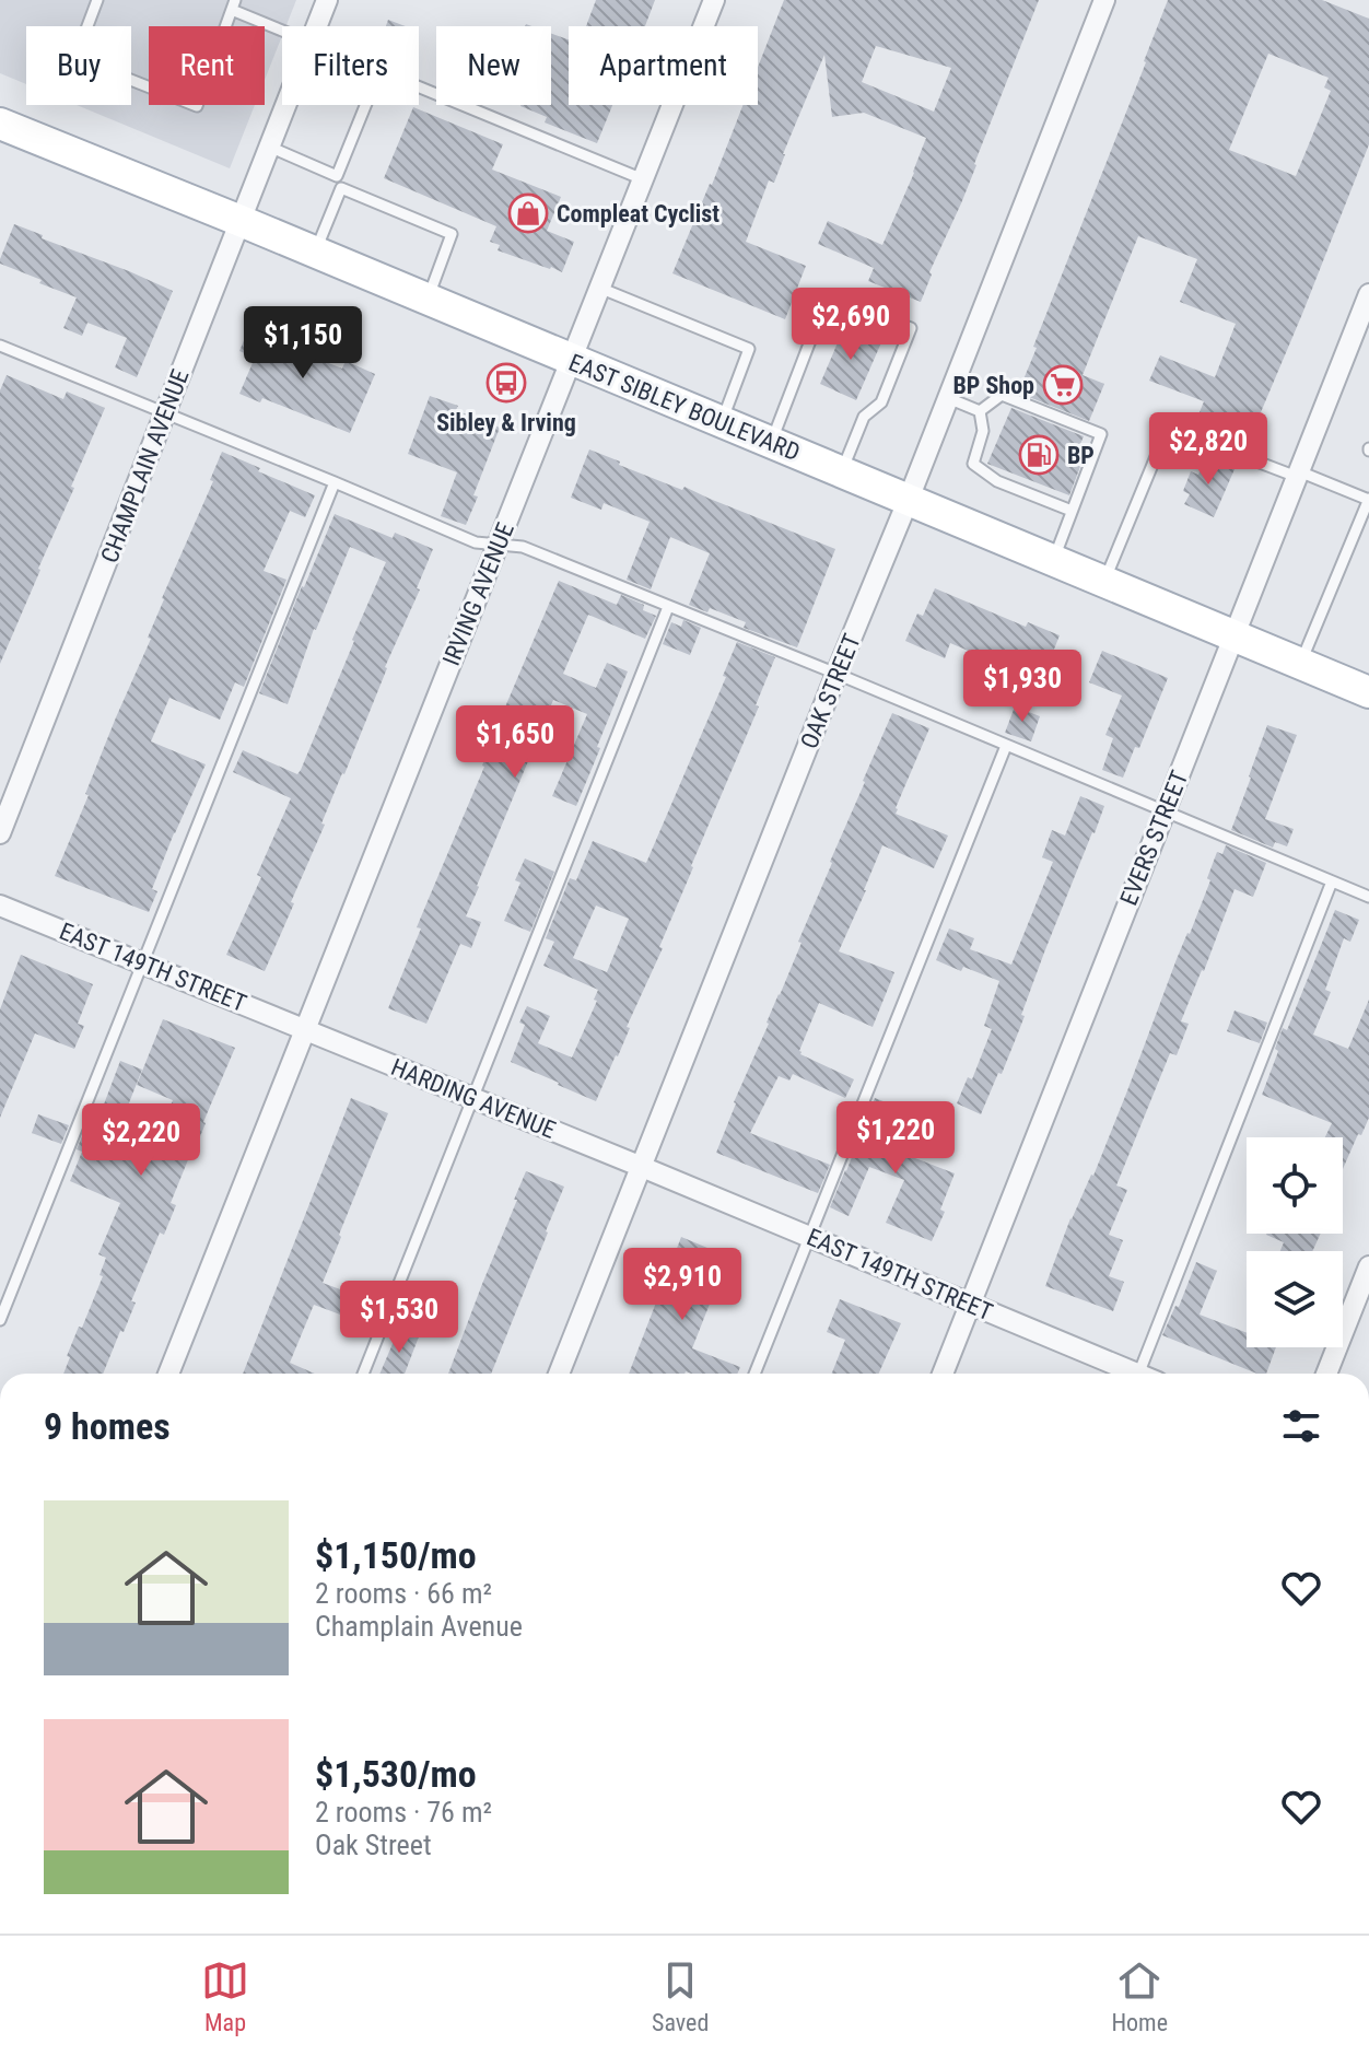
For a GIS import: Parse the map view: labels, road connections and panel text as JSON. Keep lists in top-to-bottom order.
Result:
{
  "streets": {
    "main road": ["EAST SIBLEY BOULEVARD"],
    "street": [
      "CHAMPLAIN AVENUE",
      "IRVING AVENUE",
      "OAK STREET",
      "EVERS STREET",
      "EAST 149TH STREET",
      "HARDING AVENUE"
    ]
  },
  "crossings": [
    ["EAST SIBLEY BOULEVARD", "CHAMPLAIN AVENUE"],
    ["EAST SIBLEY BOULEVARD", "IRVING AVENUE"],
    ["EAST SIBLEY BOULEVARD", "OAK STREET"],
    ["EAST SIBLEY BOULEVARD", "EVERS STREET"],
    ["IRVING AVENUE", "EAST 149TH STREET"],
    ["IRVING AVENUE", "HARDING AVENUE"],
    ["OAK STREET", "EAST 149TH STREET"],
    ["OAK STREET", "HARDING AVENUE"],
    ["EVERS STREET", "EAST 149TH STREET"],
    ["EAST 149TH STREET", "HARDING AVENUE"]
  ],
  "places": {
    "shop": ["Compleat Cyclist"],
    "bus stop": ["Sibley & Irving"],
    "supermarket": ["BP Shop"],
    "fuel station": ["BP"]
  },
  "page": {
    "chip": [
      "Buy",
      "Rent",
      "Filters",
      "New",
      "Apartment"
    ],
    "price": [
      "$2,690",
      "$1,150",
      "$2,820",
      "$1,930",
      "$1,650",
      "$1,220",
      "$2,220",
      "$2,910",
      "$1,530"
    ],
    "heading": "9 homes",
    "list": [
      {
        "name": "$1,150/mo",
        "note": "2 rooms · 66 m² · Champlain Avenue"
      },
      {
        "name": "$1,530/mo",
        "note": "2 rooms · 76 m² · Oak Street"
      }
    ],
    "tabs": ["Map", "Saved", "Home"]
  }
}
